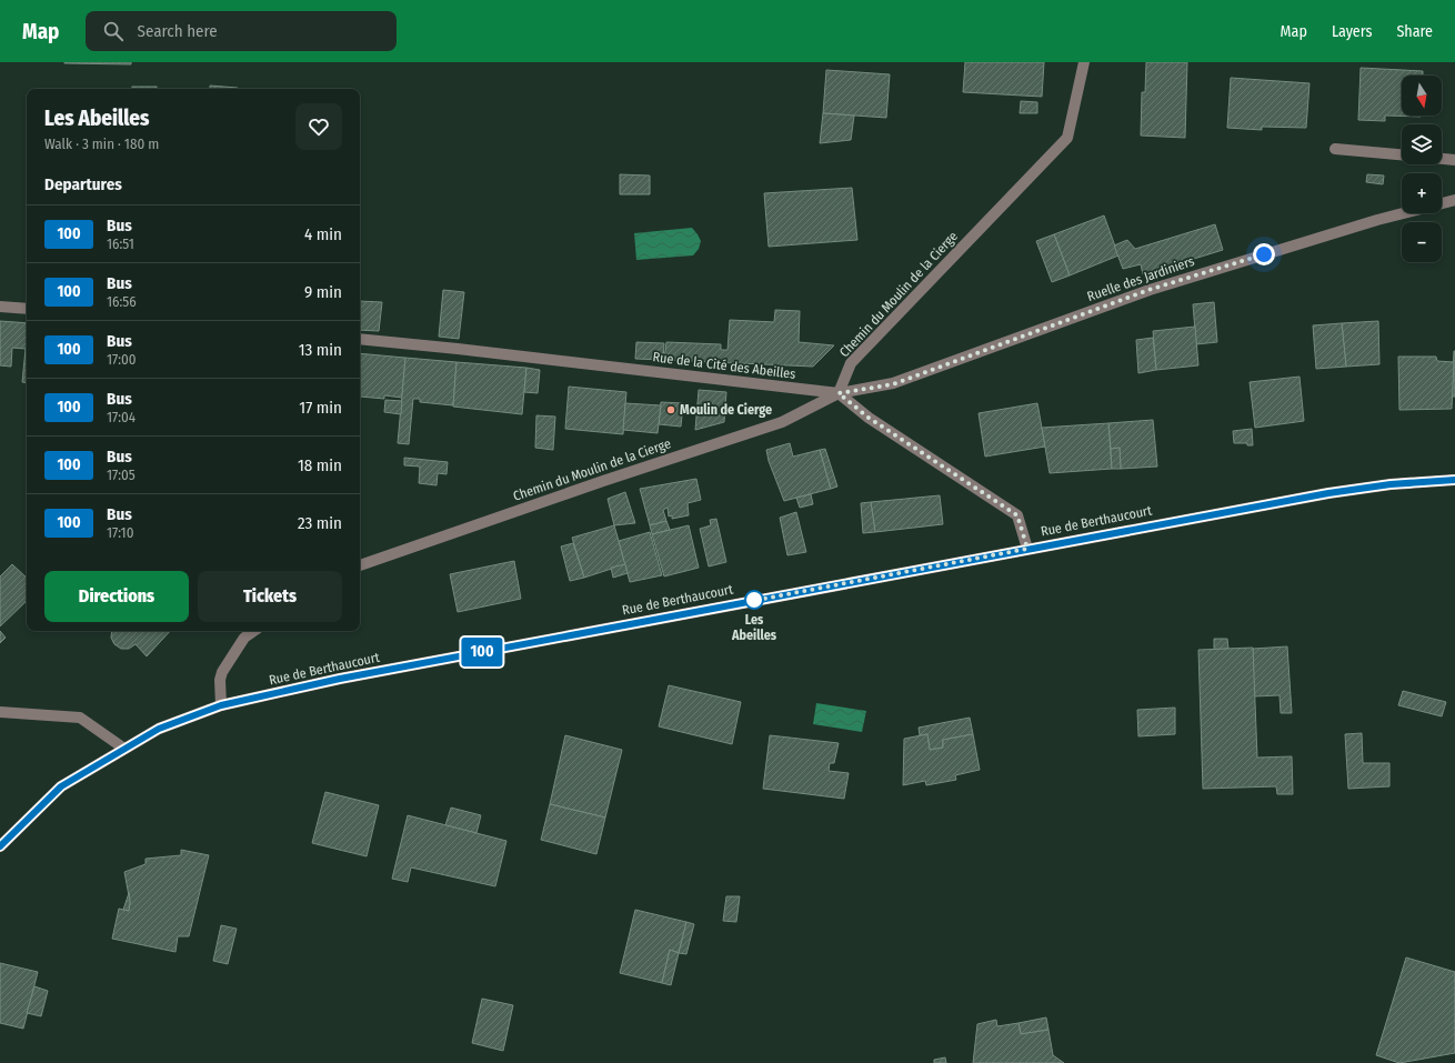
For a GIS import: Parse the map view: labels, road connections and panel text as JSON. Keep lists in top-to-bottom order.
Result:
{
  "streets": {
    "main road": ["Rue de Berthaucourt"],
    "street": ["Ruelle des Jardiniers", "Chemin du Moulin de la Cierge", "Rue de la Cité des Abeilles"]
  },
  "crossings": [
    ["Ruelle des Jardiniers", "Chemin du Moulin de la Cierge"],
    ["Ruelle des Jardiniers", "Rue de la Cité des Abeilles"],
    ["Chemin du Moulin de la Cierge", "Rue de la Cité des Abeilles"]
  ],
  "places": ["Moulin de Cierge", "Les Abeilles"],
  "lines": ["bus line 100"],
  "north": "bottom",
  "page": {
    "header": "Map",
    "search": "Search here",
    "nav": ["Map", "Layers", "Share"],
    "on_map": "100",
    "map_buttons": ["+", "−"],
    "heading": [
      ["Les Abeilles", "Walk · 3 min · 180 m"],
      "Departures"
    ],
    "list": [
      {
        "mark": "100",
        "name": "Bus",
        "note": "16:51",
        "value": "4 min"
      },
      {
        "mark": "100",
        "name": "Bus",
        "note": "16:56",
        "value": "9 min"
      },
      {
        "mark": "100",
        "name": "Bus",
        "note": "17:00",
        "value": "13 min"
      },
      {
        "mark": "100",
        "name": "Bus",
        "note": "17:04",
        "value": "17 min"
      },
      {
        "mark": "100",
        "name": "Bus",
        "note": "17:05",
        "value": "18 min"
      },
      {
        "mark": "100",
        "name": "Bus",
        "note": "17:10",
        "value": "23 min"
      }
    ],
    "buttons": ["Directions", "Tickets"]
  }
}
